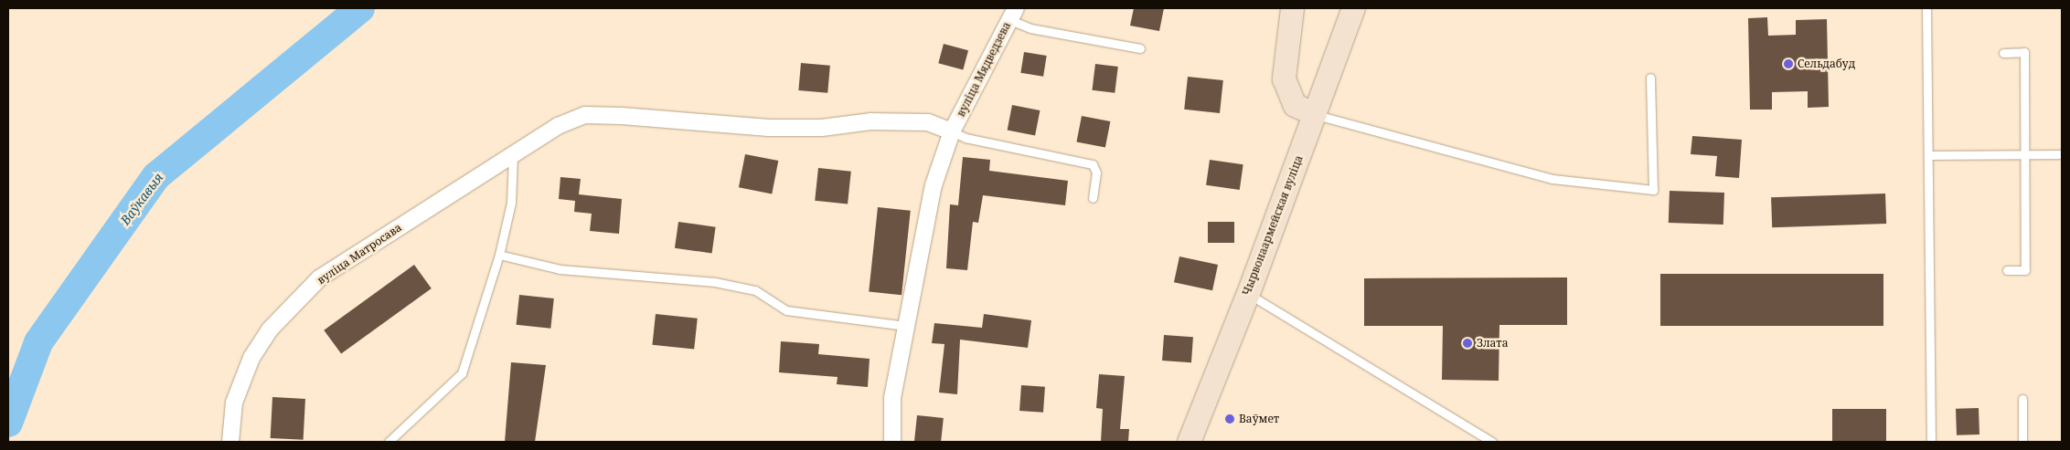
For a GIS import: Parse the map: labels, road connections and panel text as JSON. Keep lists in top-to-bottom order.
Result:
{
  "streets": {
    "street": ["вуліца Мядведзева", "Чырвонаармейская вуліца", "вуліца Матросава"]
  },
  "crossings": [
    ["вуліца Мядведзева", "вуліца Матросава"]
  ],
  "water": ["Ваўкавыя"],
  "places": ["Сельдабуд", "Злата", "Ваўмет"]
}
